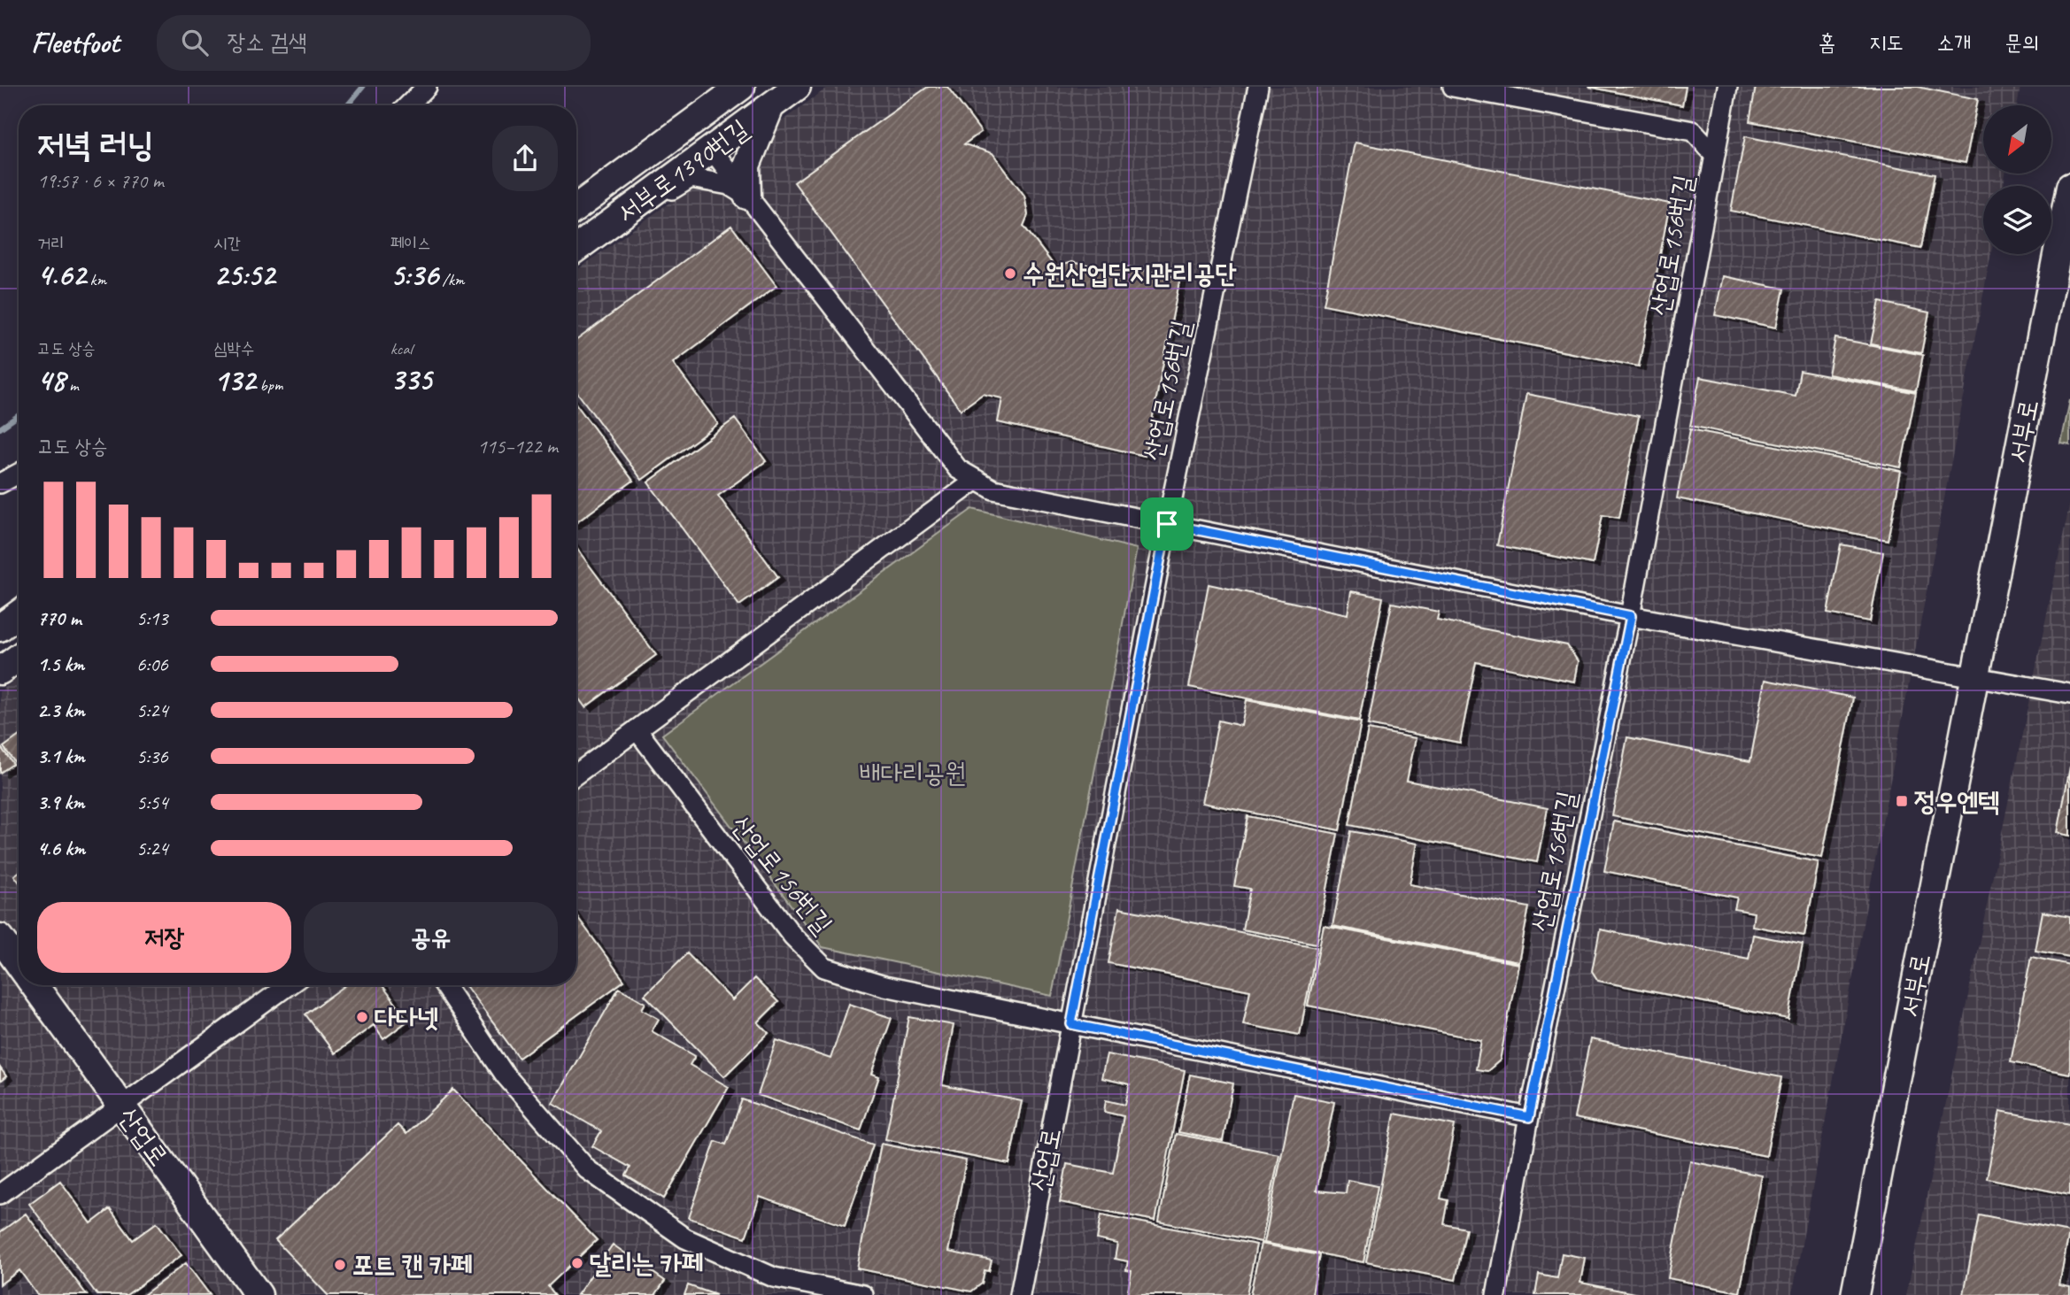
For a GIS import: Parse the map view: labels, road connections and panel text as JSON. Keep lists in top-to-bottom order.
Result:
{
  "streets": {
    "street": [
      "서부로1390번길",
      "산업로156번길",
      "서부로",
      "산업로"
    ]
  },
  "crossings": [
    ["산업로156번길", "산업로"]
  ],
  "parks": ["배다리공원"],
  "places": {
    "other": [
      "수원산업단지관리공단",
      "다다넷",
      "달리는 카페",
      "포트 캔 카페"
    ],
    "transit": ["정우엔텍"]
  },
  "north": "bottom left",
  "page": {
    "header": "Fleetfoot",
    "search": "장소 검색",
    "nav": [
      "홈",
      "지도",
      "소개",
      "문의"
    ],
    "heading": ["저녁 러닝", "19:57 · 6 × 770 m"],
    "stats": [
      ["거리", "4.62 km"],
      ["시간", "25:52"],
      ["페이스", "5:36 /km"],
      ["고도 상승", "48 m"],
      ["심박수", "132 bpm"],
      ["kcal", "335"]
    ],
    "chart": ["고도 상승", "115–122 m"],
    "list": [
      {
        "name": "770 m",
        "note": "5:13"
      },
      {
        "name": "1.5 km",
        "note": "6:06"
      },
      {
        "name": "2.3 km",
        "note": "5:24"
      },
      {
        "name": "3.1 km",
        "note": "5:36"
      },
      {
        "name": "3.9 km",
        "note": "5:54"
      },
      {
        "name": "4.6 km",
        "note": "5:24"
      }
    ],
    "buttons": ["저장", "공유"]
  }
}
